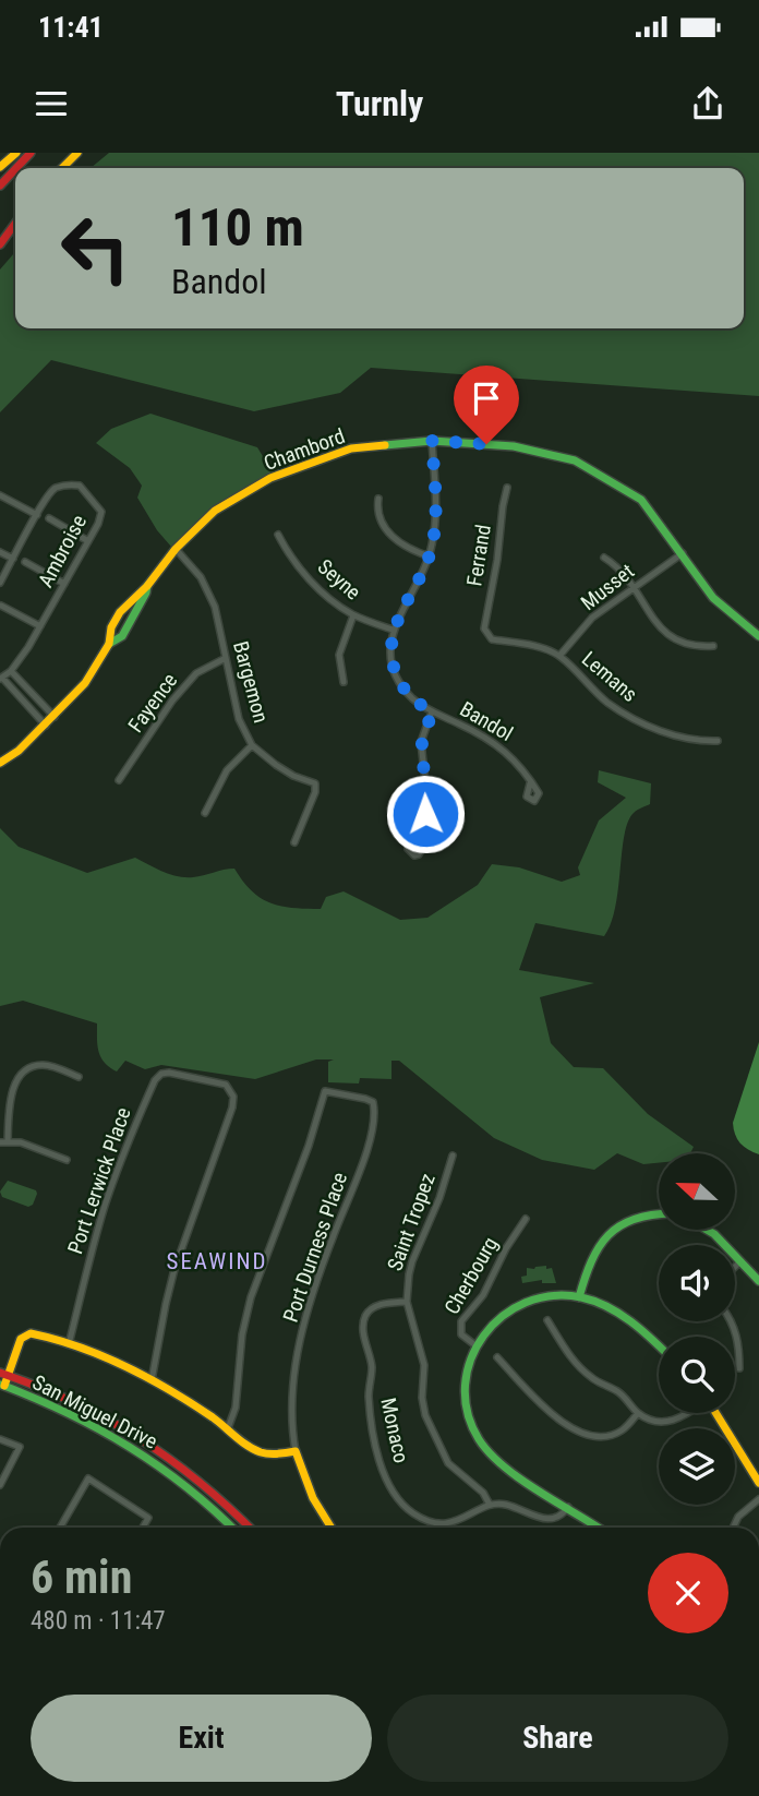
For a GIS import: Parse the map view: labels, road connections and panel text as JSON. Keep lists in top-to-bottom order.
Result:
{
  "streets": {
    "main road": ["Chambord", "Port Durness Place", "San Miguel Drive"],
    "street": [
      "Ambroise",
      "Ferrand",
      "Seyne",
      "Musset",
      "Lemans",
      "Bargemon",
      "Fayence",
      "Bandol",
      "Port Lerwick Place",
      "Saint Tropez",
      "Cherbourg",
      "Monaco"
    ]
  },
  "crossings": [
    ["Chambord", "Ambroise"],
    ["Chambord", "Musset"],
    ["Chambord", "Bargemon"],
    ["Ferrand", "Lemans"],
    ["Seyne", "Bandol"],
    ["Musset", "Lemans"],
    ["Bargemon", "Fayence"],
    ["Saint Tropez", "Monaco"]
  ],
  "districts": ["SEAWIND"],
  "north": "left",
  "page": {
    "status": "11:41",
    "header": "Turnly",
    "turn": ["110 m", "Bandol"],
    "heading": ["6 min", "480 m · 11:47"],
    "buttons": ["Exit", "Share"]
  }
}
